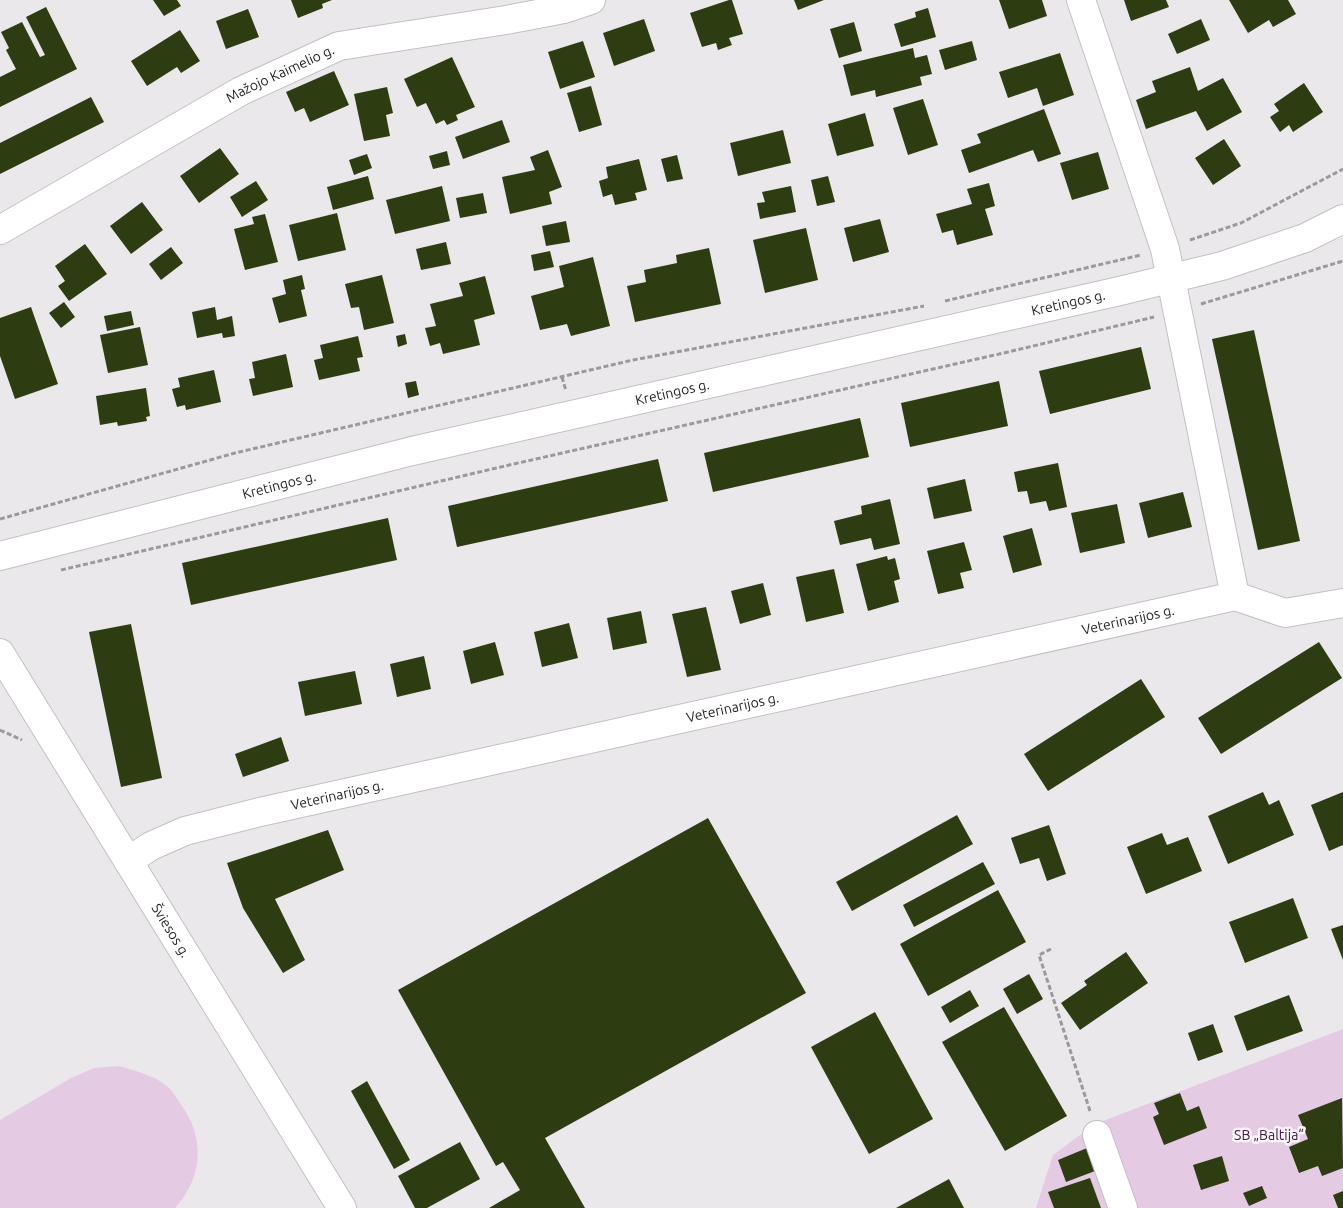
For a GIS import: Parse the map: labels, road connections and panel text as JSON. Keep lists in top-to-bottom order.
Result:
{
  "streets": {
    "street": [
      "Mažojo Kaimelio g.",
      "Kretingos g.",
      "Veterinarijos g.",
      "Šviesos g."
    ]
  },
  "crossings": [
    ["Veterinarijos g.", "Šviesos g."]
  ],
  "parks": ["SB „Baltija“"]
}
